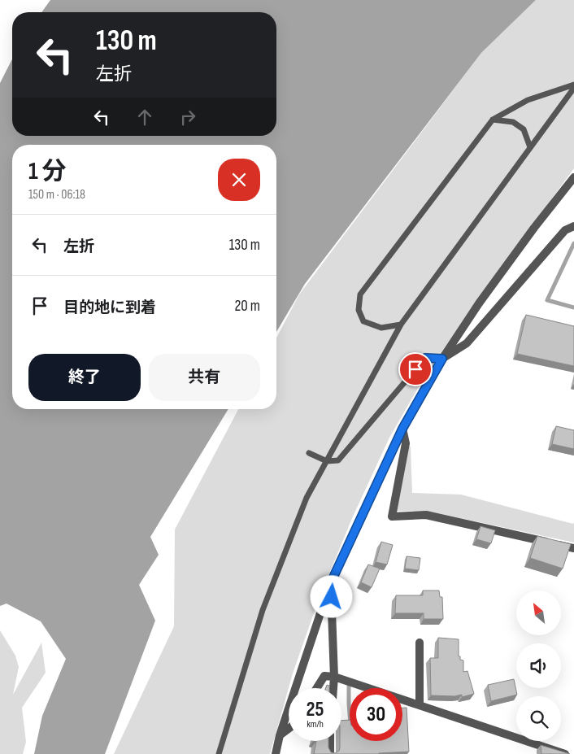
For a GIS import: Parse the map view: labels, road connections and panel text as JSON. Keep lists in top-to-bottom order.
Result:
{
  "north": "top left",
  "page": {
    "turn": ["130 m", "左折"],
    "heading": ["1 分", "150 m · 06:18"],
    "list": [
      {
        "name": "左折",
        "value": "130 m"
      },
      {
        "name": "目的地に到着",
        "value": "20 m"
      }
    ],
    "buttons": ["終了", "共有"],
    "speed": "25 km/h",
    "limit": "30"
  }
}
